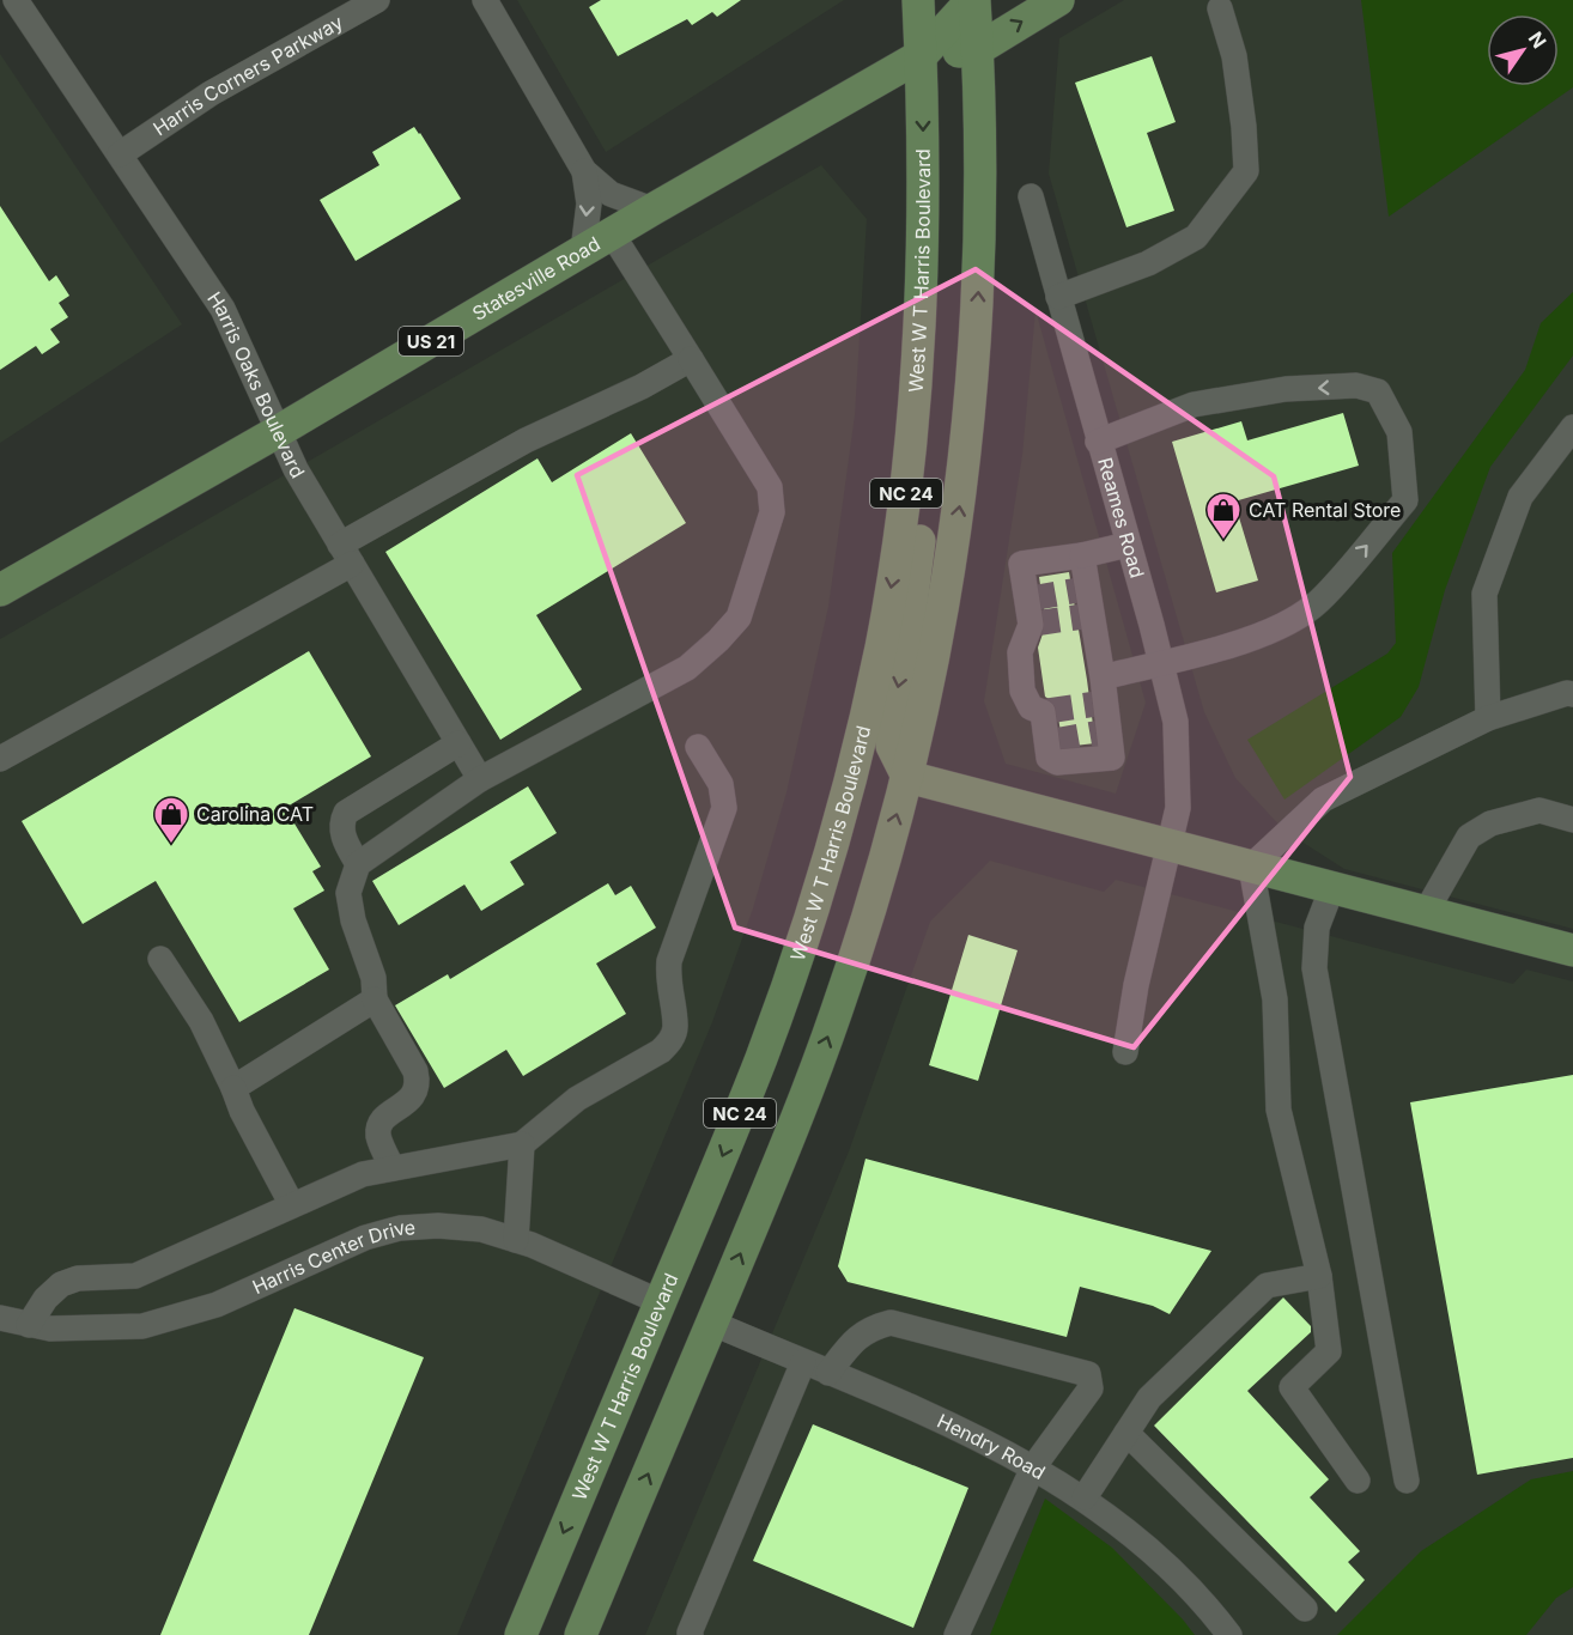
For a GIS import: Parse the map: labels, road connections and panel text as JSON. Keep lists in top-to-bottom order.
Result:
{
  "streets": {
    "main road": [
      "West W T Harris Boulevard",
      "Statesville Road",
      "US 21",
      "NC 24"
    ],
    "street": [
      "Harris Corners Parkway",
      "Harris Oaks Boulevard",
      "Reames Road",
      "Harris Center Drive",
      "Hendry Road"
    ]
  },
  "crossings": [
    ["Harris Corners Parkway", "Harris Oaks Boulevard"],
    ["West W T Harris Boulevard", "Statesville Road"],
    ["West W T Harris Boulevard", "Harris Center Drive"],
    ["Statesville Road", "Harris Oaks Boulevard"],
    ["Statesville Road", "NC 24"],
    ["NC 24", "Hendry Road"]
  ],
  "places": {
    "shop": ["CAT Rental Store", "Carolina CAT"]
  },
  "north": "top right"
}
